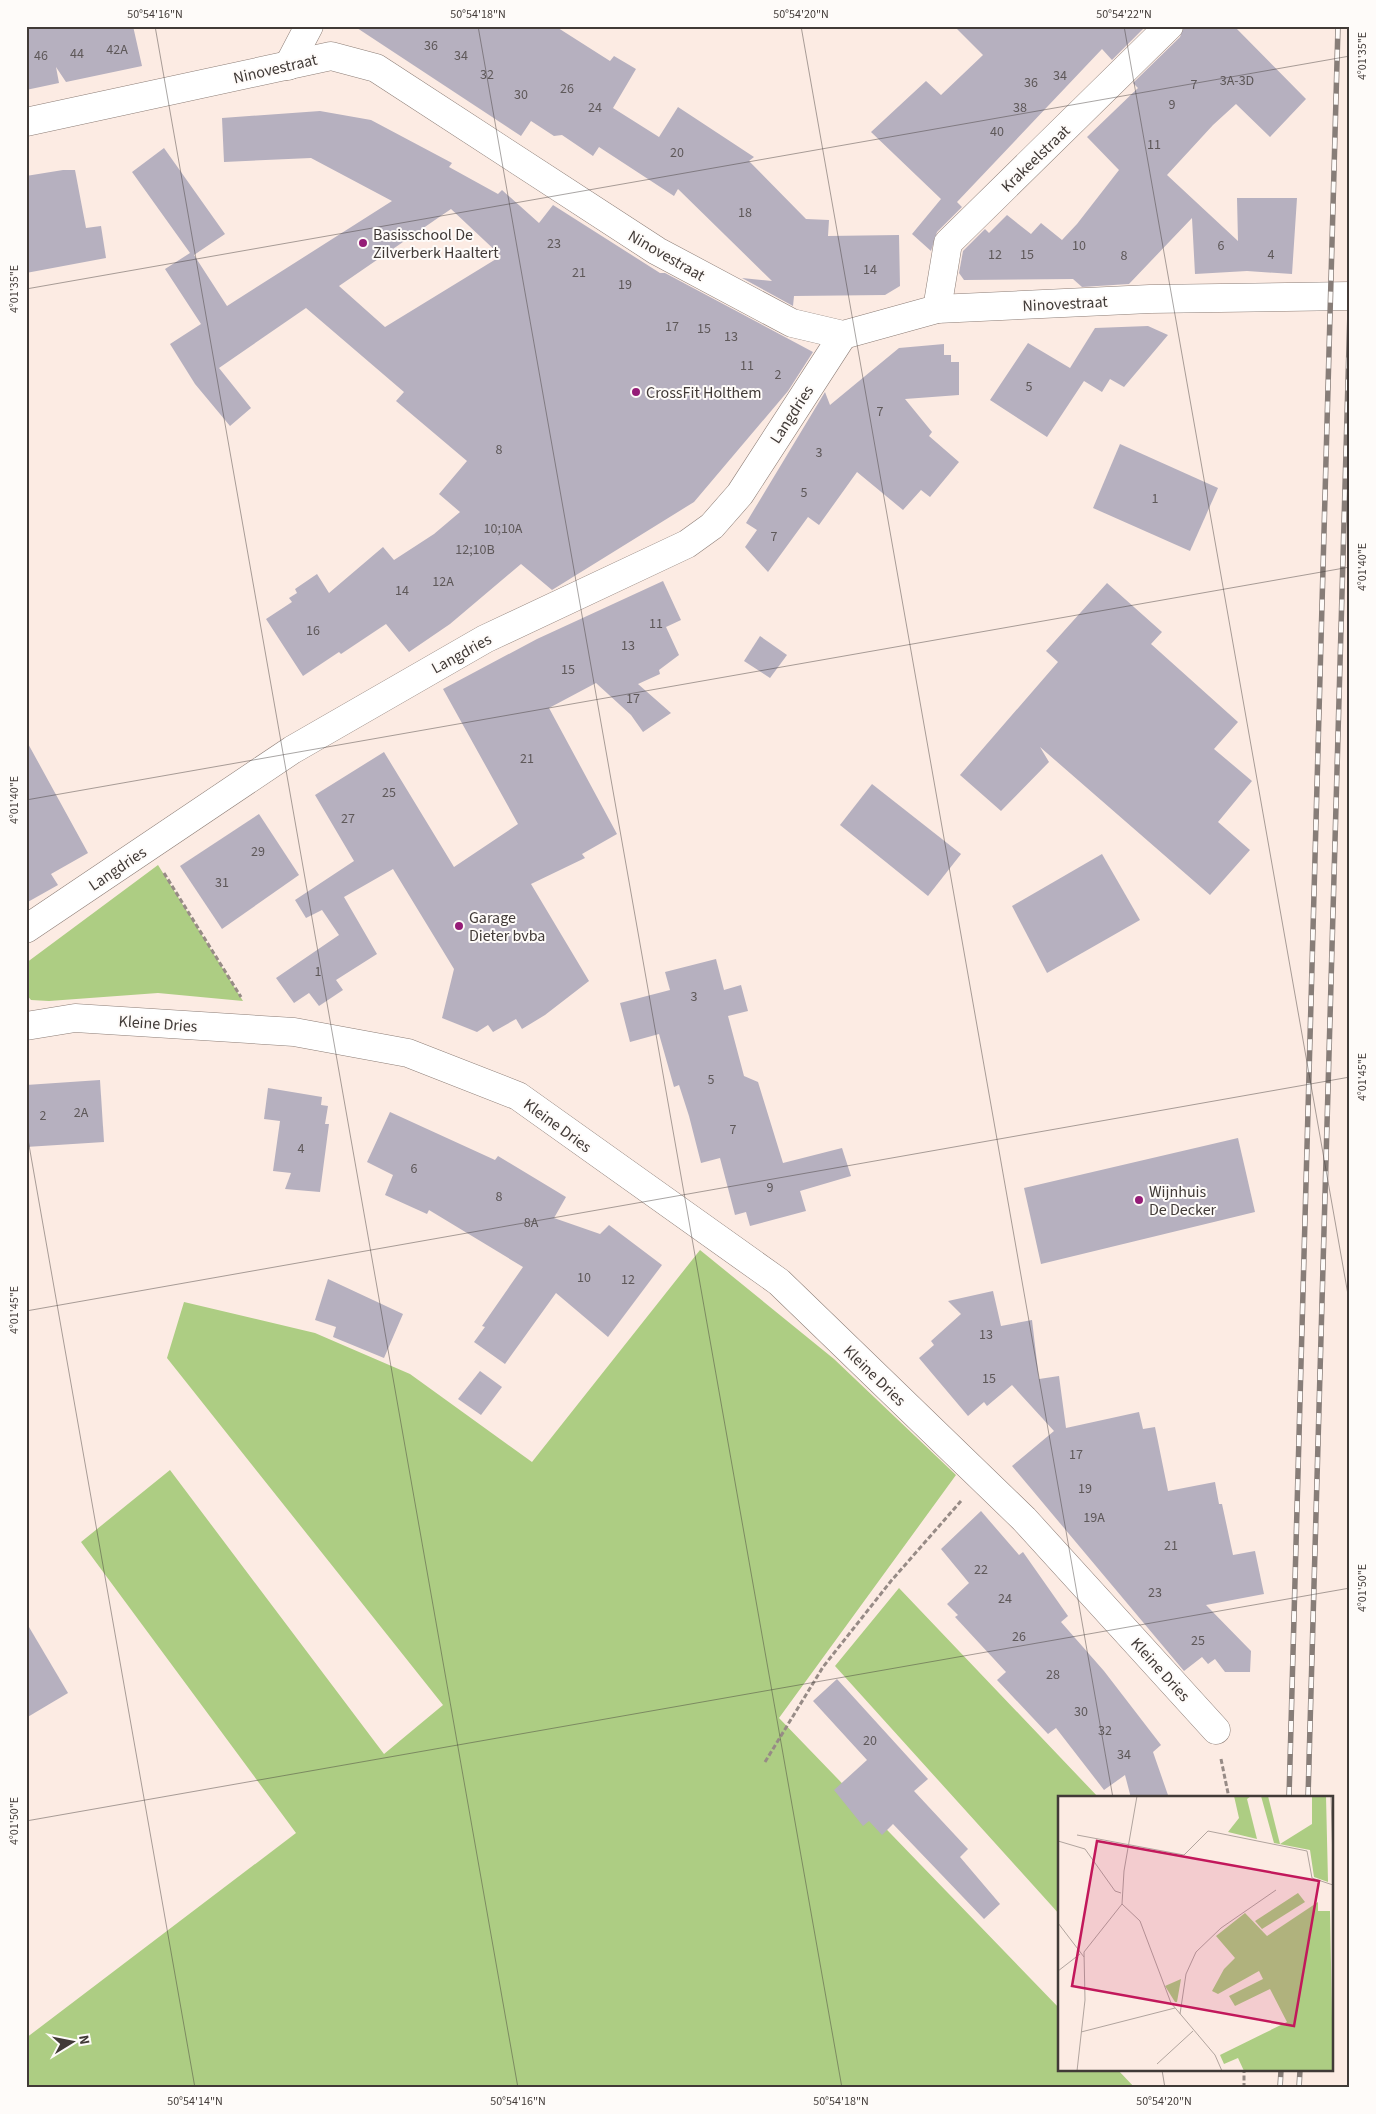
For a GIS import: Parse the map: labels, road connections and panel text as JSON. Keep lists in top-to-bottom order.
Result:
{
  "streets": {
    "street": [
      "Ninovestraat",
      "Krakeelstraat",
      "Langdries",
      "Kleine Dries"
    ]
  },
  "crossings": [
    ["Ninovestraat", "Krakeelstraat"],
    ["Ninovestraat", "Langdries"]
  ],
  "places": [
    "Basisschool De Zilverberk Haaltert",
    "CrossFit Holthem",
    "Garage Dieter bvba",
    "Wijnhuis De Decker"
  ],
  "house_numbers": [
    "36",
    "42A",
    "44",
    "46",
    "34",
    "32",
    "34",
    "3A-3D",
    "36",
    "7",
    "26",
    "30",
    "9",
    "24",
    "38",
    "40",
    "11",
    "20",
    "18",
    "23",
    "10",
    "6",
    "12",
    "15",
    "4",
    "8",
    "14",
    "21",
    "19",
    "17",
    "15",
    "13",
    "11",
    "2",
    "5",
    "7",
    "8",
    "3",
    "5",
    "1",
    "10;10A",
    "7",
    "12;10B",
    "12A",
    "14",
    "11",
    "16",
    "13",
    "15",
    "17",
    "21",
    "25",
    "27",
    "29",
    "31",
    "1",
    "3",
    "5",
    "2A",
    "2",
    "7",
    "4",
    "6",
    "9",
    "8",
    "8A",
    "10",
    "12",
    "13",
    "15",
    "17",
    "19",
    "19A",
    "21",
    "22",
    "23",
    "24",
    "26",
    "25",
    "28",
    "30",
    "32",
    "20",
    "34"
  ],
  "north": "right",
  "coordinates": [
    "50°54'16\"N",
    "50°54'18\"N",
    "50°54'20\"N",
    "50°54'22\"N",
    "4°01'35\"E",
    "4°01'40\"E",
    "4°01'45\"E",
    "4°01'50\"E",
    "50°54'14\"N"
  ]
}
